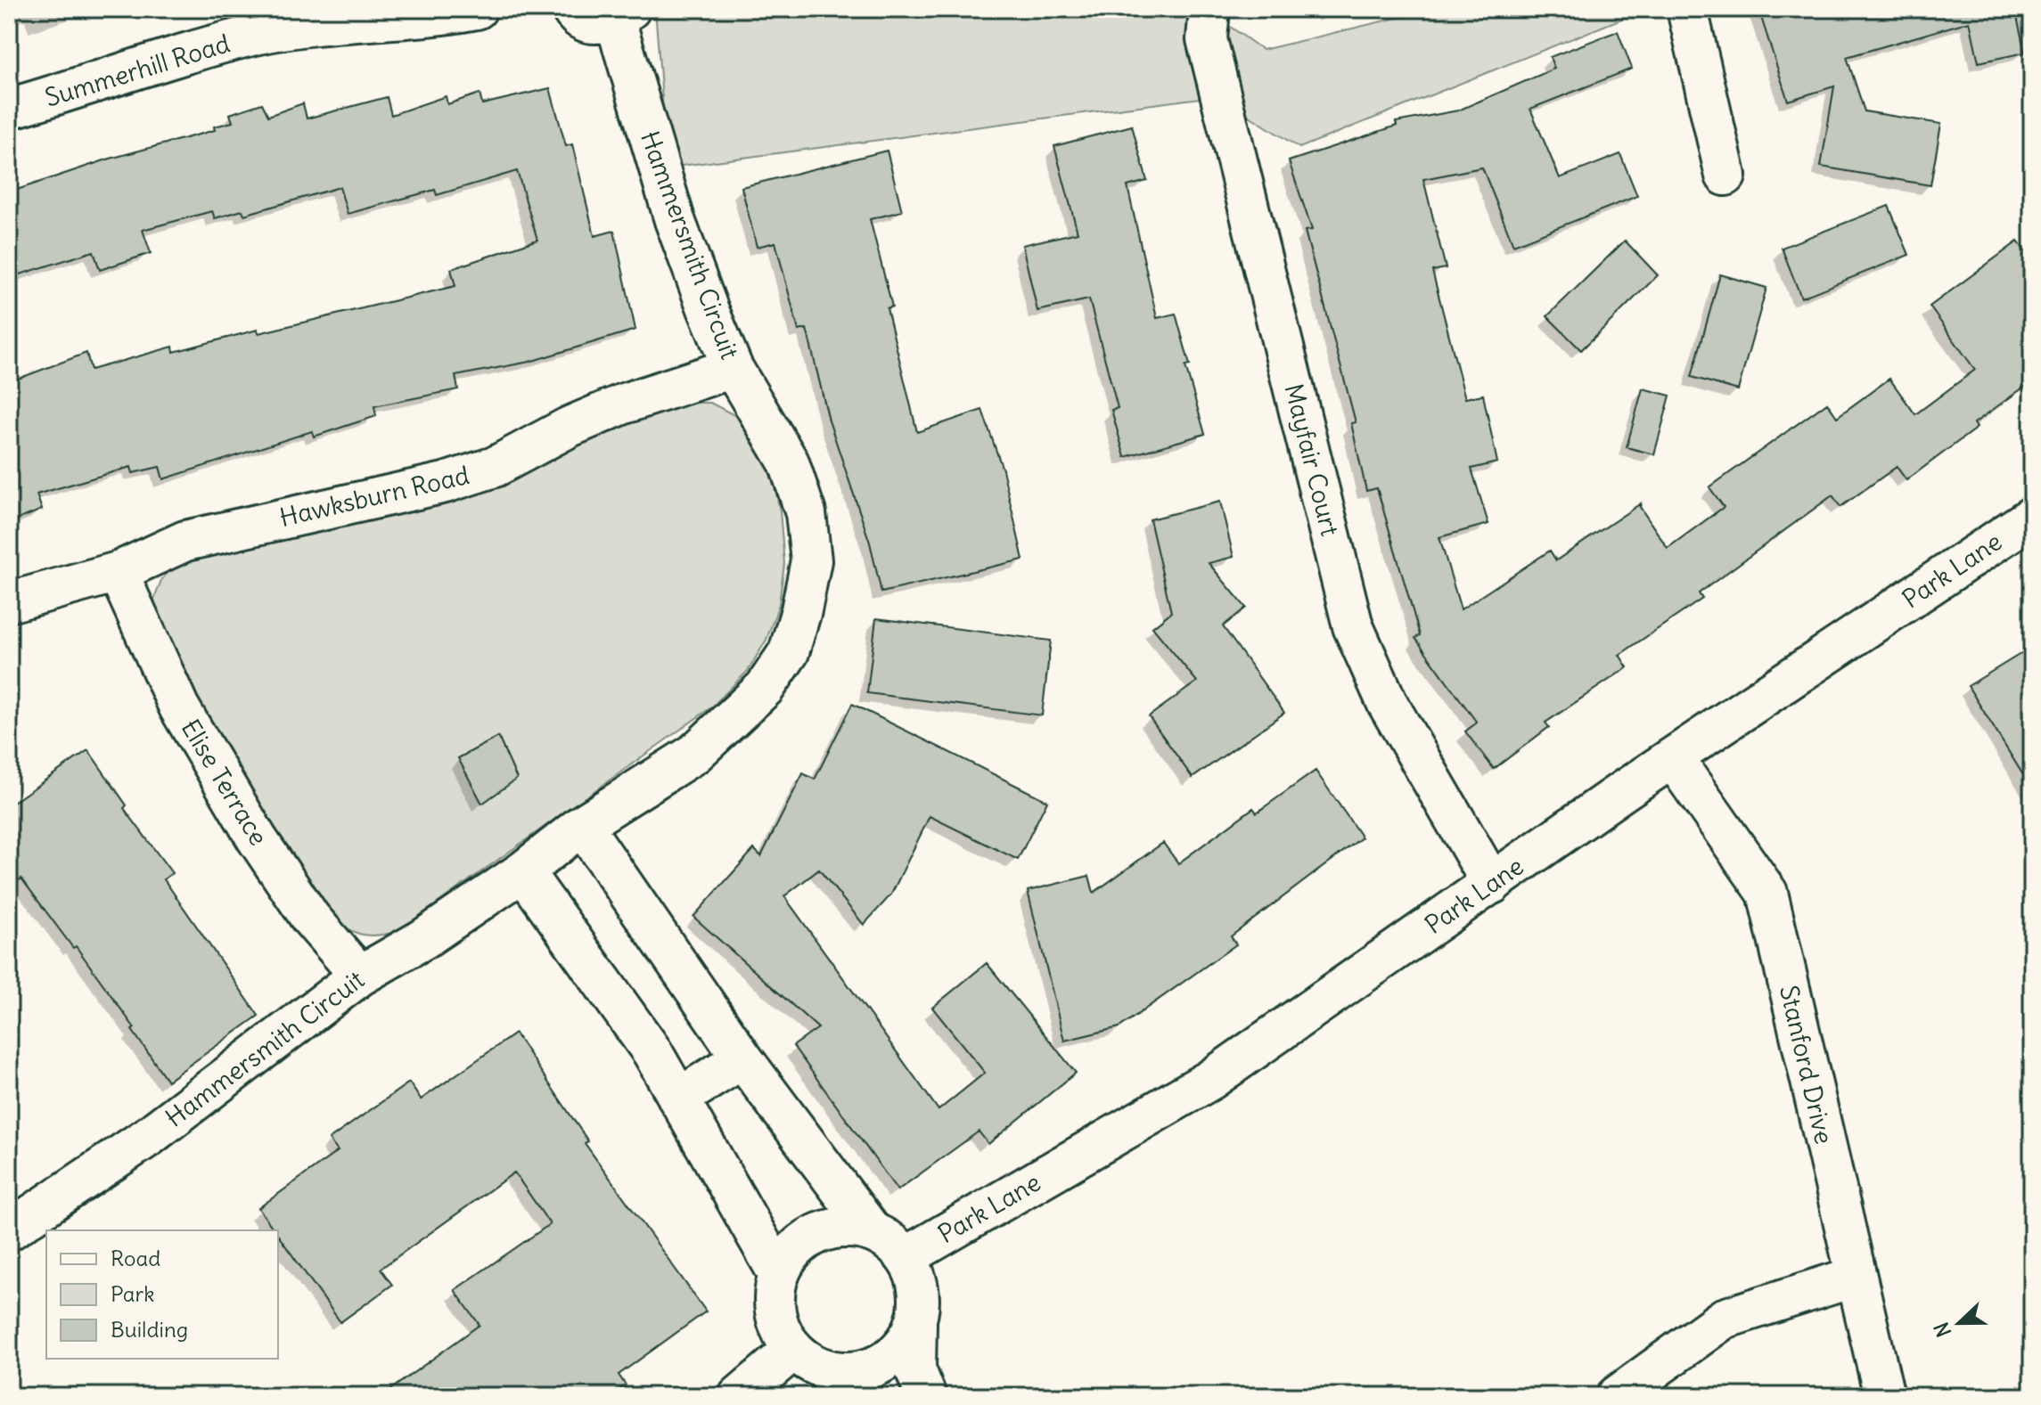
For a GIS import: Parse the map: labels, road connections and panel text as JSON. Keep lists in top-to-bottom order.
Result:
{
  "streets": {
    "street": [
      "Summerhill Road",
      "Hammersmith Circuit",
      "Mayfair Court",
      "Hawksburn Road",
      "Park Lane",
      "Elise Terrace",
      "Stanford Drive"
    ]
  },
  "crossings": [
    ["Hammersmith Circuit", "Hawksburn Road"],
    ["Hammersmith Circuit", "Elise Terrace"],
    ["Mayfair Court", "Park Lane"],
    ["Hawksburn Road", "Elise Terrace"],
    ["Park Lane", "Stanford Drive"]
  ],
  "legend": ["Road", "Park", "Building"],
  "north": "left"
}
